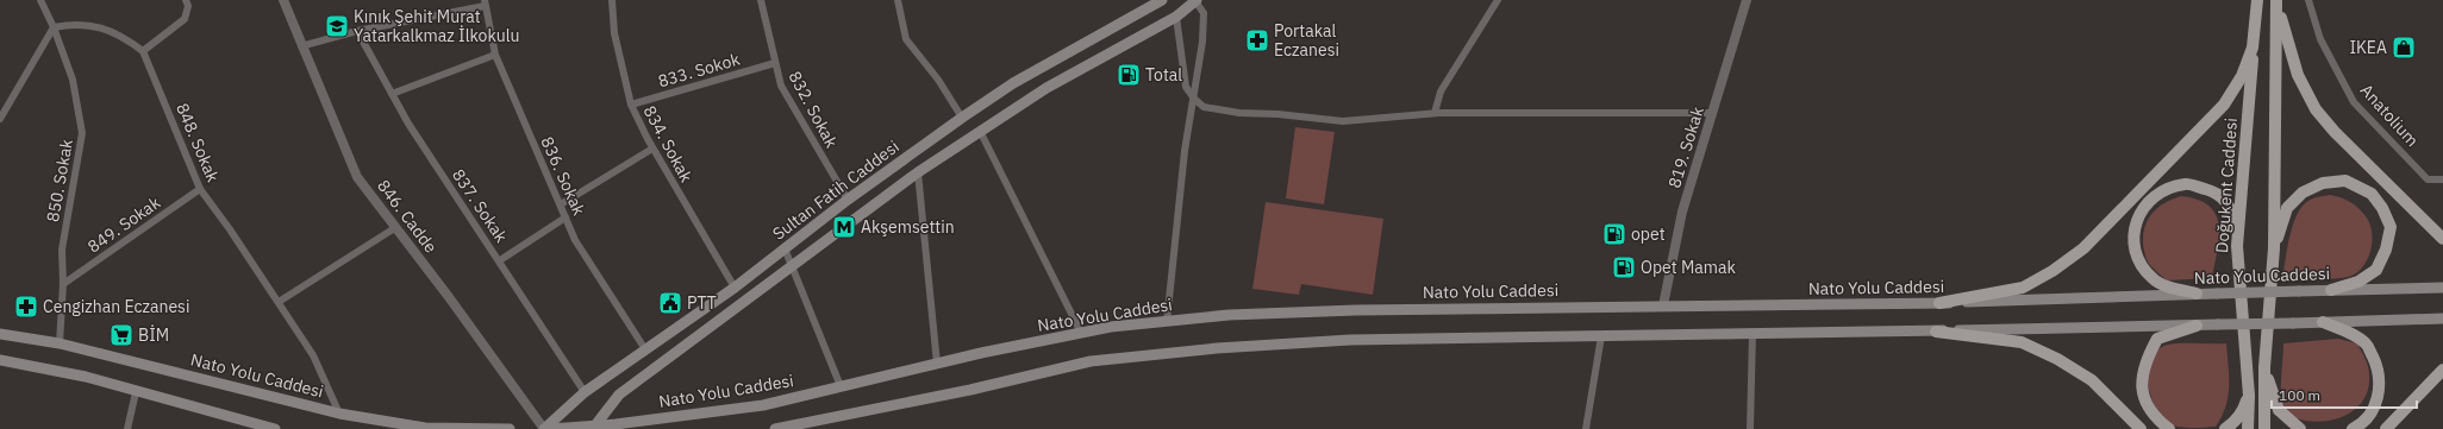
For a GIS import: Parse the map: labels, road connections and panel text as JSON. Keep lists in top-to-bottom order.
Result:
{
  "streets": {
    "main road": ["Doğukent Caddesi", "Sultan Fatih Caddesi", "Nato Yolu Caddesi"],
    "street": [
      "833. Sokok",
      "832. Sokak",
      "Anatolium",
      "848. Sokak",
      "834. Sokak",
      "819. Sokak",
      "836. Sokak",
      "850. Sokak",
      "837. Sokak",
      "846. Cadde",
      "849. Sokak"
    ]
  },
  "crossings": [
    ["833. Sokok", "832. Sokak"],
    ["833. Sokok", "834. Sokak"],
    ["832. Sokak", "Sultan Fatih Caddesi"],
    ["848. Sokak", "849. Sokak"],
    ["848. Sokak", "Nato Yolu Caddesi"],
    ["834. Sokak", "Sultan Fatih Caddesi"],
    ["819. Sokak", "Nato Yolu Caddesi"],
    ["836. Sokak", "Sultan Fatih Caddesi"],
    ["850. Sokak", "849. Sokak"],
    ["850. Sokak", "Nato Yolu Caddesi"],
    ["Sultan Fatih Caddesi", "837. Sokak"],
    ["Sultan Fatih Caddesi", "846. Cadde"],
    ["Sultan Fatih Caddesi", "Nato Yolu Caddesi"]
  ],
  "places": {
    "school or university": ["Kınık Şehit Murat Yatarkalkmaz İlkokulu"],
    "pharmacy": ["Portakal Eczanesi", "Cengizhan Eczanesi"],
    "shop": ["IKEA"],
    "fuel station": ["Total", "opet", "Opet Mamak"],
    "metro station": ["Akşemsettin"],
    "public building": ["PTT"],
    "supermarket": ["BİM"]
  },
  "scale_bar": "100 m"
}
